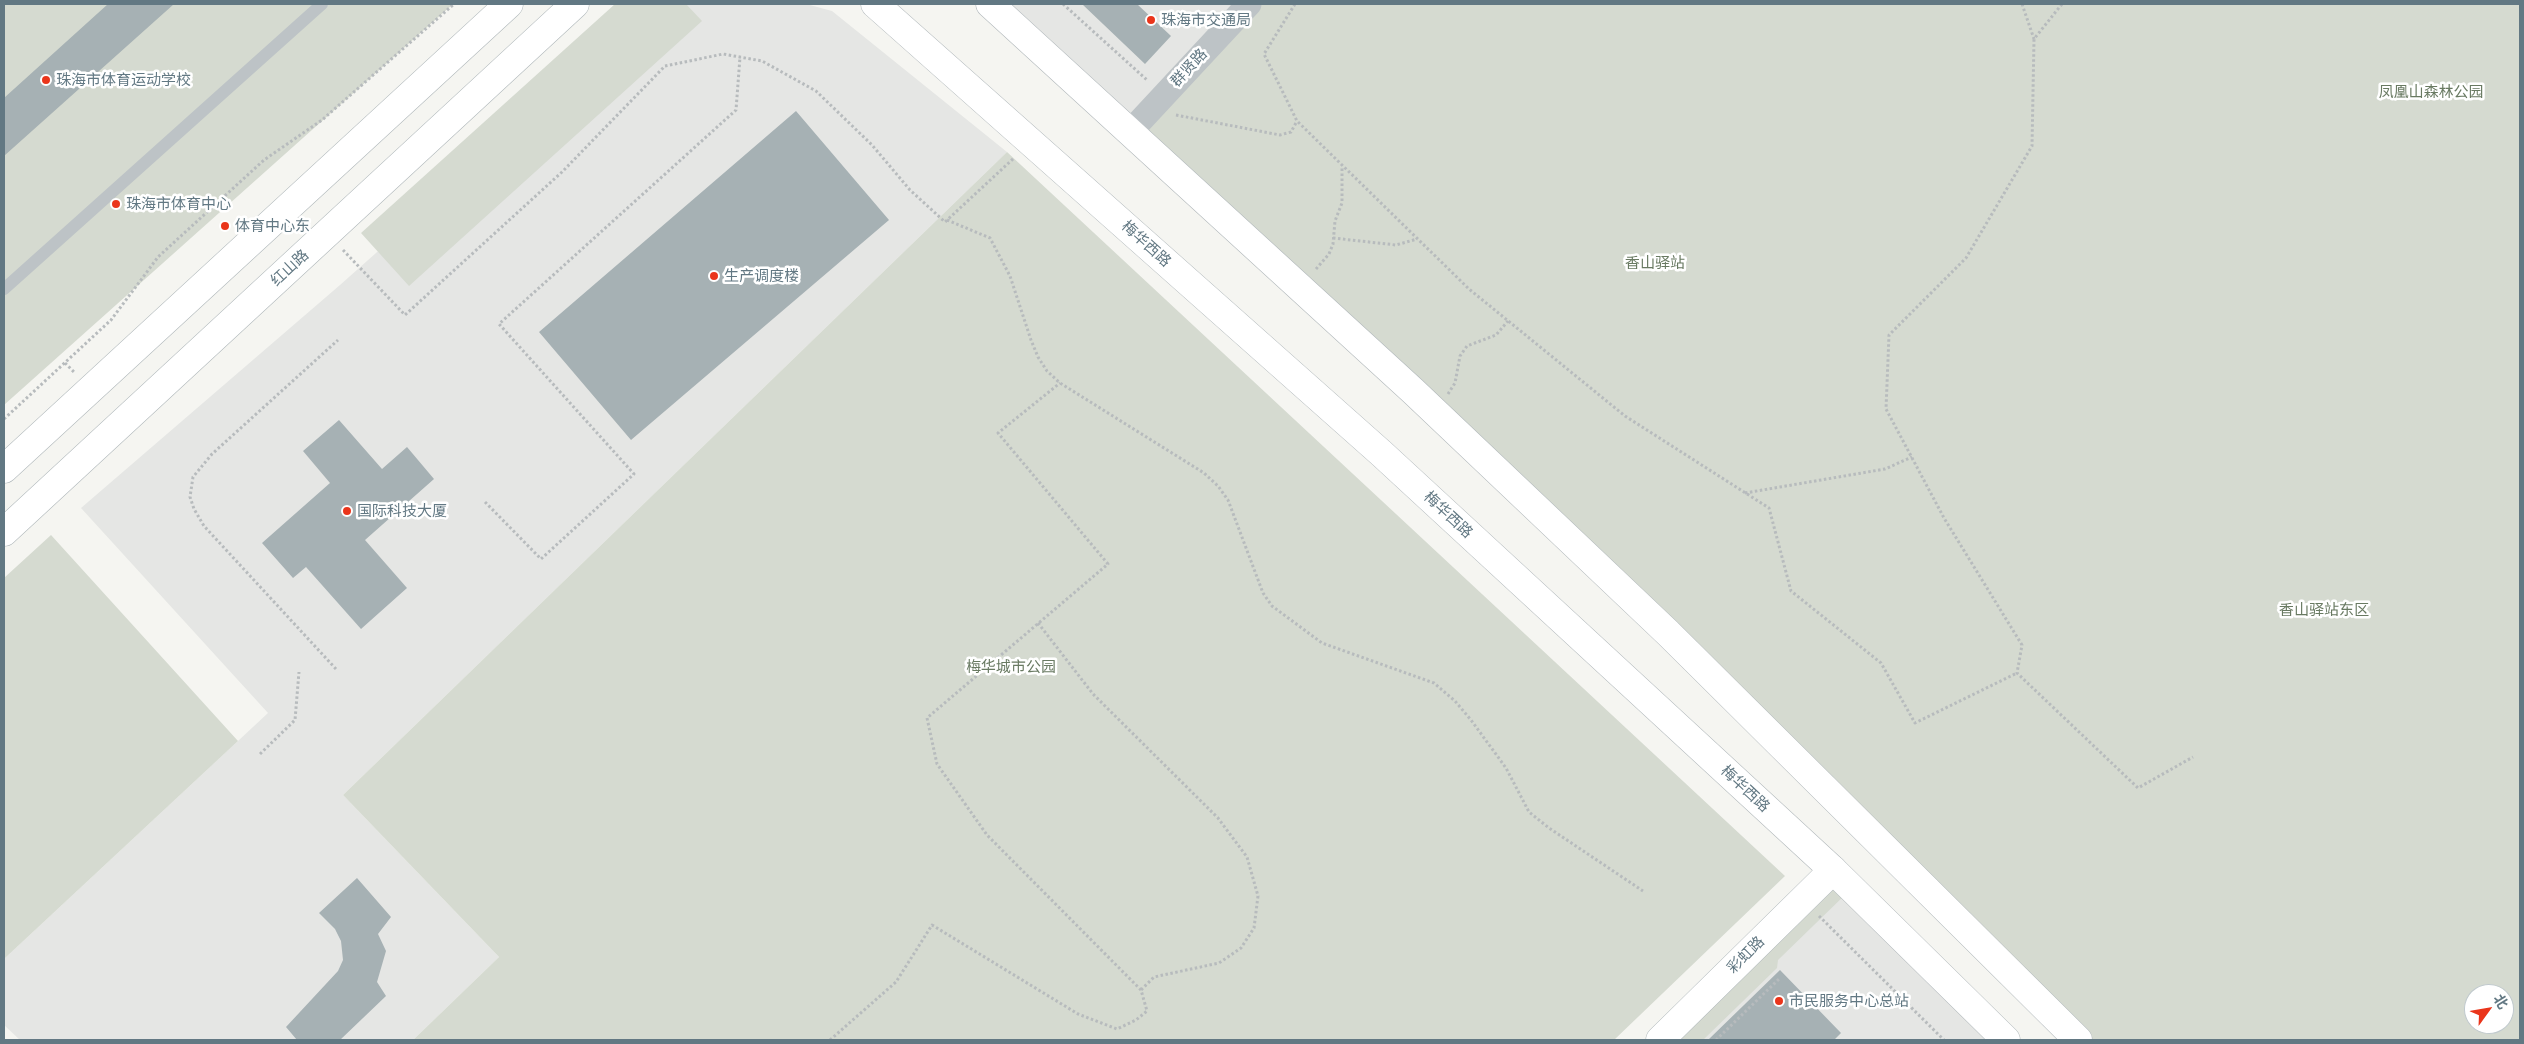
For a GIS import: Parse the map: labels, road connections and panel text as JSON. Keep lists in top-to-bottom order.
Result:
{
  "streets": {
    "main road": ["梅华西路", "红山路", "彩虹路"],
    "street": ["群贤路"]
  },
  "crossings": [
    ["梅华西路", "彩虹路"]
  ],
  "parks": [
    "凤凰山森林公园",
    "香山驿站",
    "香山驿站东区",
    "梅华城市公园"
  ],
  "places": [
    "珠海市交通局",
    "珠海市体育运动学校",
    "珠海市体育中心",
    "体育中心东",
    "生产调度楼",
    "国际科技大厦",
    "市民服务中心总站"
  ],
  "north": "top right"
}
